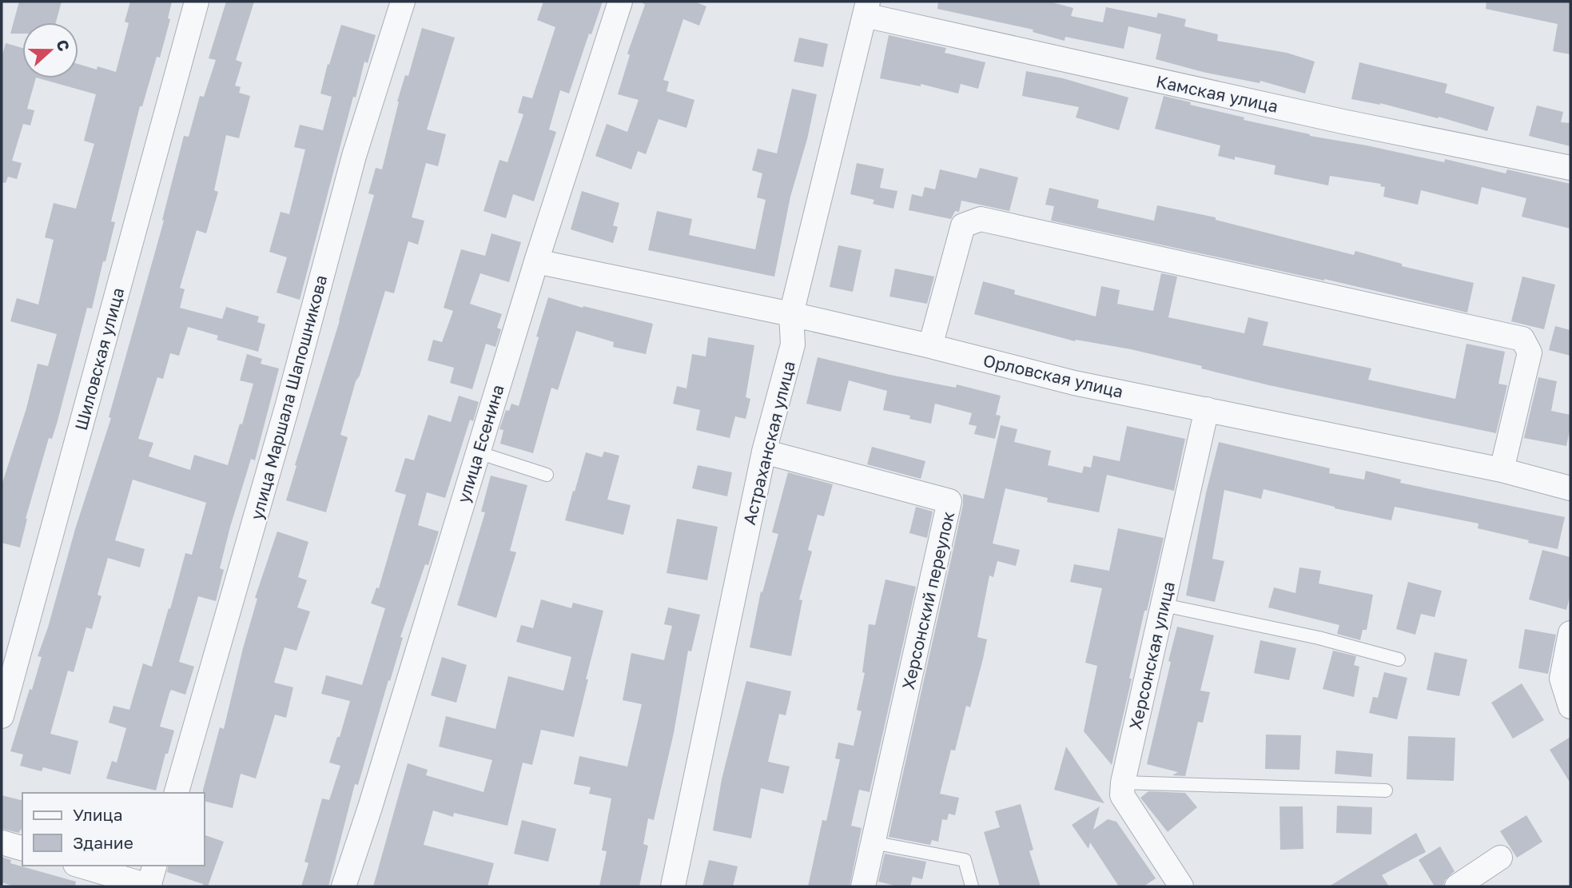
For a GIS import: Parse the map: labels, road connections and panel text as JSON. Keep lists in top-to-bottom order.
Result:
{
  "streets": {
    "street": [
      "Камская улица",
      "Шиловская улица",
      "Орловская улица",
      "улица Маршала Шапошникова",
      "Астраханская улица",
      "улица Есенина",
      "Херсонский переулок",
      "Херсонская улица"
    ]
  },
  "crossings": [
    ["Камская улица", "Астраханская улица"],
    ["Орловская улица", "Астраханская улица"],
    ["Орловская улица", "улица Есенина"],
    ["Орловская улица", "Херсонская улица"],
    ["Астраханская улица", "Херсонский переулок"]
  ],
  "legend": ["Улица", "Здание"],
  "north": "right"
}
